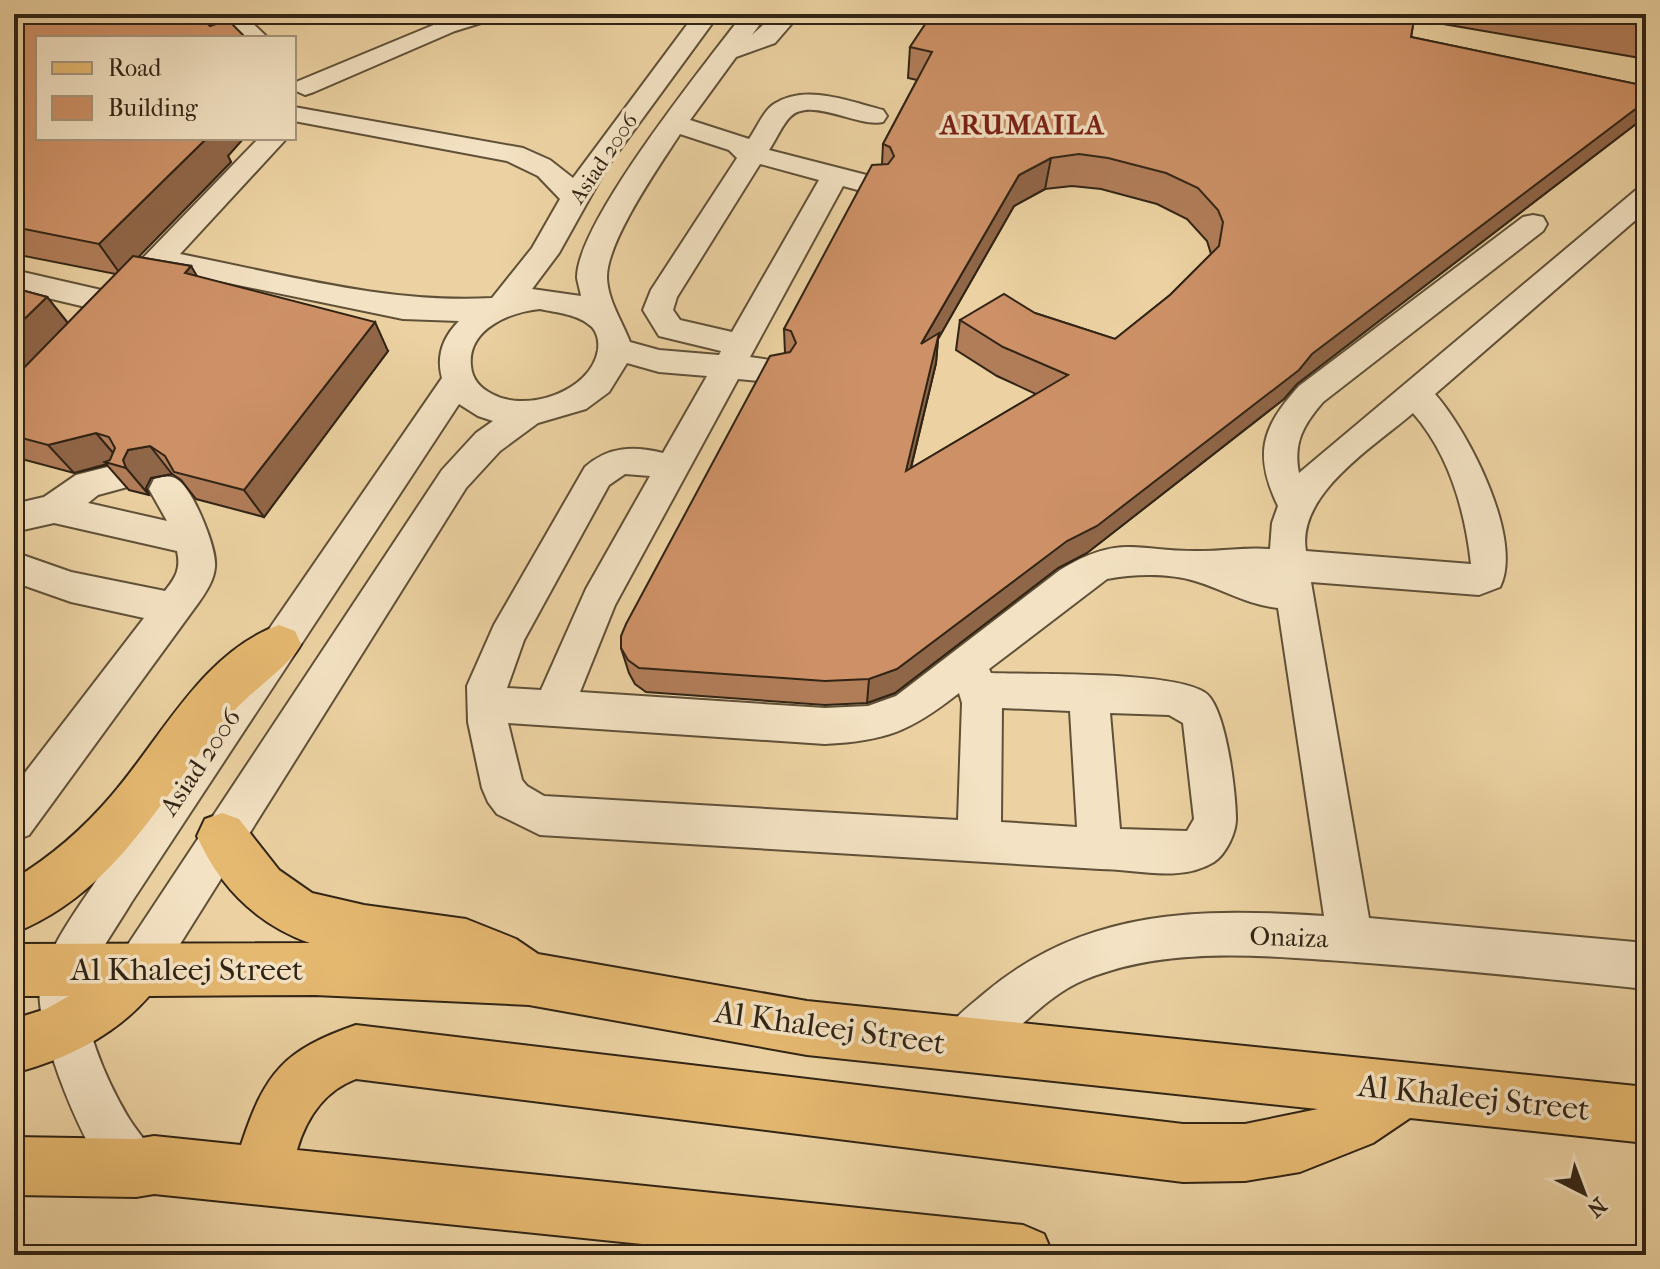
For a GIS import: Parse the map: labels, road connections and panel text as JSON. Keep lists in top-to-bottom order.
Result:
{
  "streets": {
    "main road": ["Al Khaleej Street"],
    "street": ["Asiad 2006", "Onaiza"]
  },
  "crossings": [
    ["Asiad 2006", "Al Khaleej Street"],
    ["Onaiza", "Al Khaleej Street"]
  ],
  "districts": ["ARUMAILA"],
  "legend": ["Road", "Building"],
  "north": "bottom right"
}
